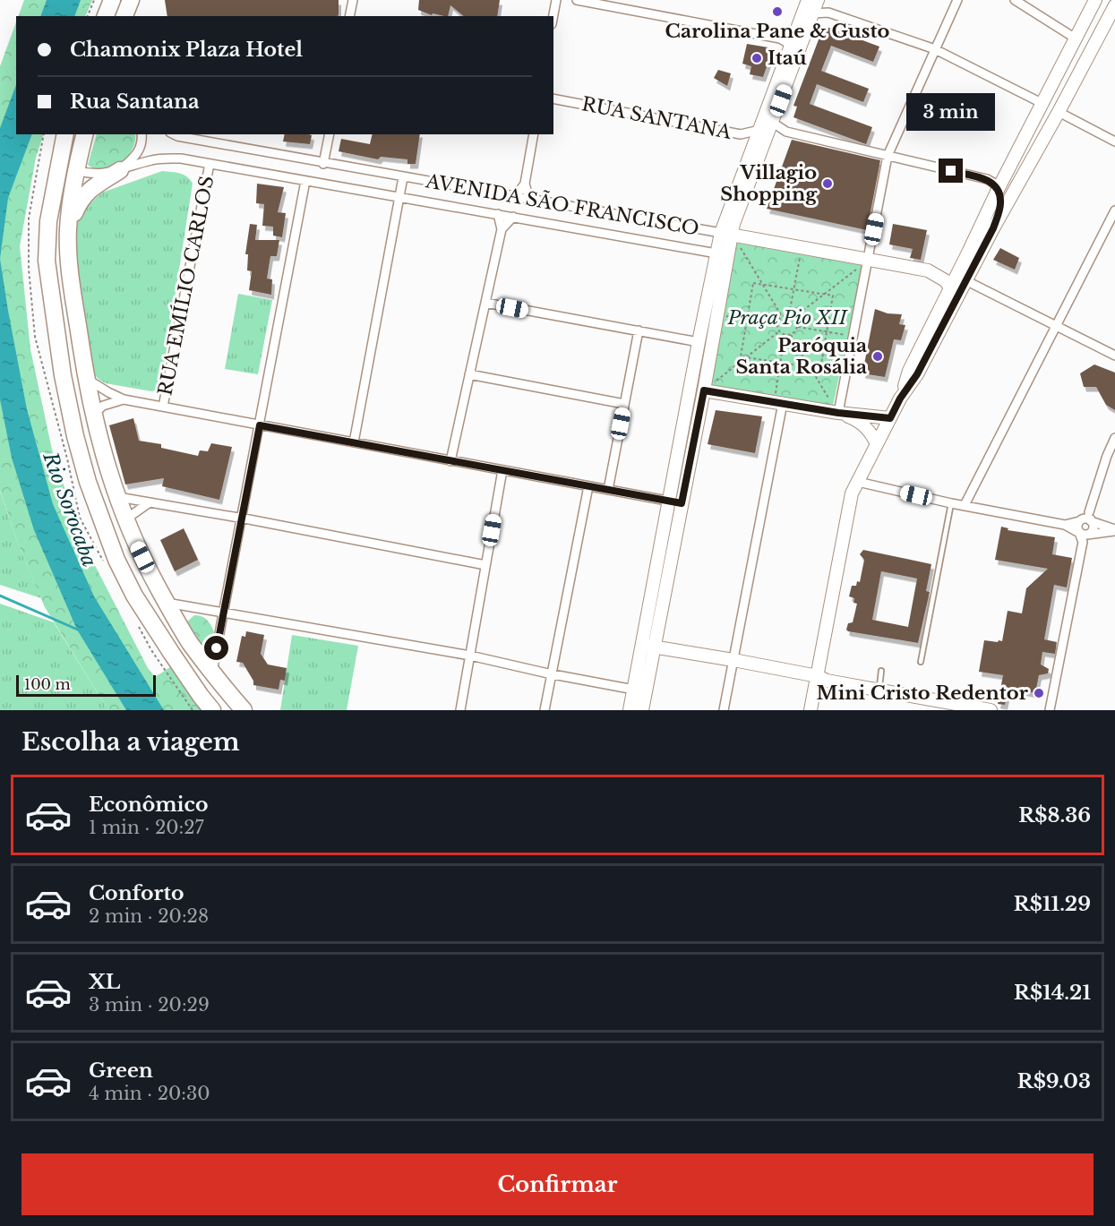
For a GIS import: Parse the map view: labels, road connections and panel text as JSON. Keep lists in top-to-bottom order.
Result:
{
  "streets": {
    "street": ["RUA SANTANA", "AVENIDA SÃO FRANCISCO", "RUA EMÍLIO CARLOS"]
  },
  "crossings": [
    ["AVENIDA SÃO FRANCISCO", "RUA EMÍLIO CARLOS"]
  ],
  "water": ["Rio Sorocaba"],
  "parks": ["Praça Pio XII"],
  "places": [
    "Carolina Pane & Gusto",
    "Itaú",
    "Villagio Shopping",
    "Paróquia Santa Rosália",
    "Mini Cristo Redentor"
  ],
  "scale_bar": "100 m",
  "page": {
    "banner": ["Chamonix Plaza Hotel", "Rua Santana"],
    "bubble": "3 min",
    "scale": "100 m",
    "heading": "Escolha a viagem",
    "list": [
      {
        "name": "Econômico",
        "note": "1 min · 20:27",
        "value": "R$8.36"
      },
      {
        "name": "Conforto",
        "note": "2 min · 20:28",
        "value": "R$11.29"
      },
      {
        "name": "XL",
        "note": "3 min · 20:29",
        "value": "R$14.21"
      },
      {
        "name": "Green",
        "note": "4 min · 20:30",
        "value": "R$9.03"
      }
    ],
    "buttons": "Confirmar"
  }
}
